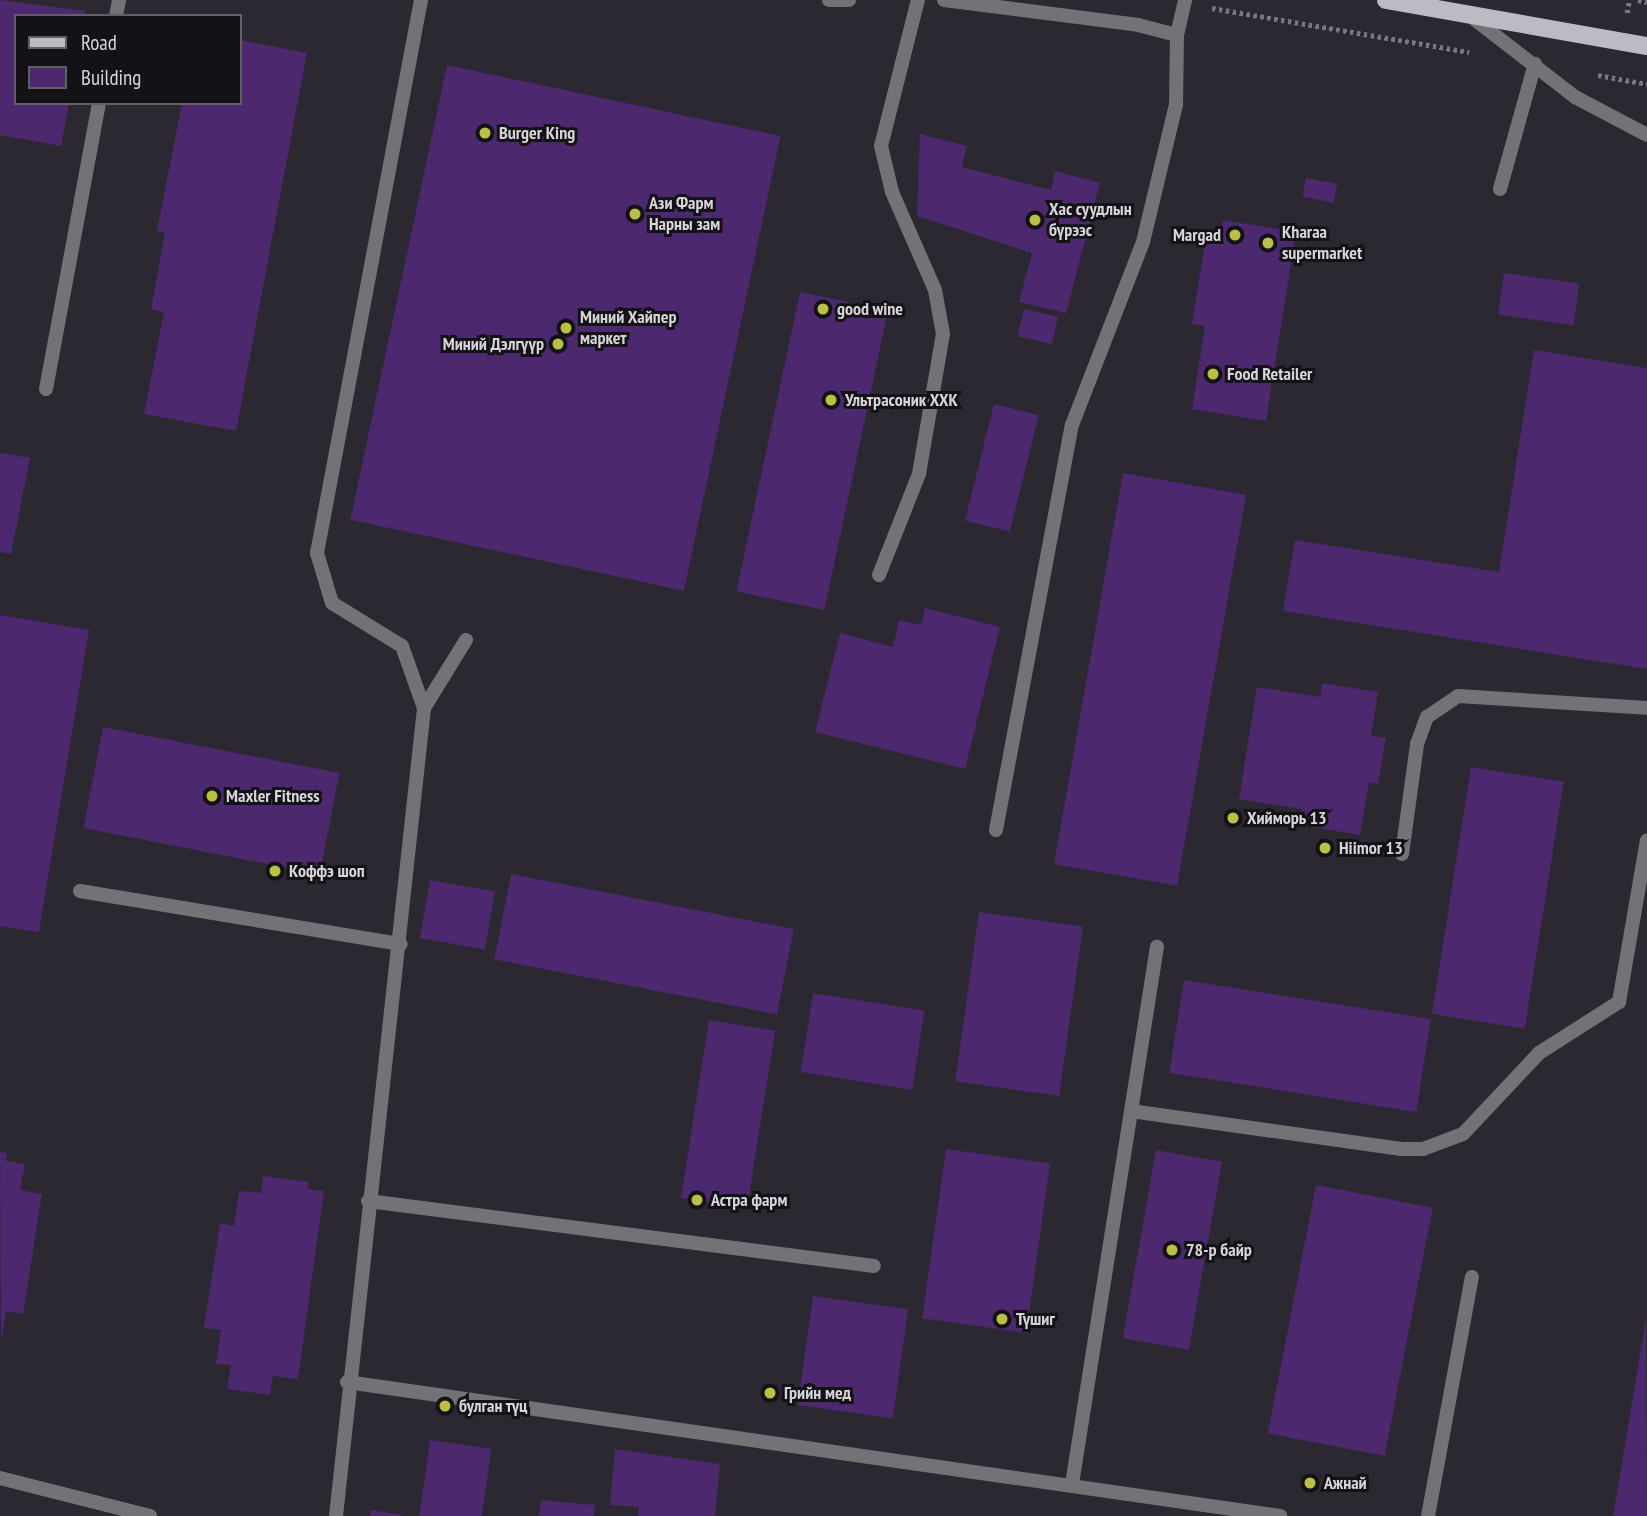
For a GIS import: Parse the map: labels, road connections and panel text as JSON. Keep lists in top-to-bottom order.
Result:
{
  "places": [
    "Burger King",
    "Ази Фарм Нарны зам",
    "Хас суудлын бүрээс",
    "Margad",
    "Kharaa supermarket",
    "good wine",
    "Миний Хайпер маркет",
    "Миний Дэлгүүр",
    "Food Retailer",
    "Ультрасоник ХХК",
    "Maxler Fitness",
    "Хийморь 13",
    "Hiimor 13",
    "Коффэ шоп",
    "Астра фарм",
    "78-р байр",
    "Түшиг",
    "Грийн мед",
    "булган түц",
    "Ажнай"
  ],
  "legend": ["Road", "Building"]
}
